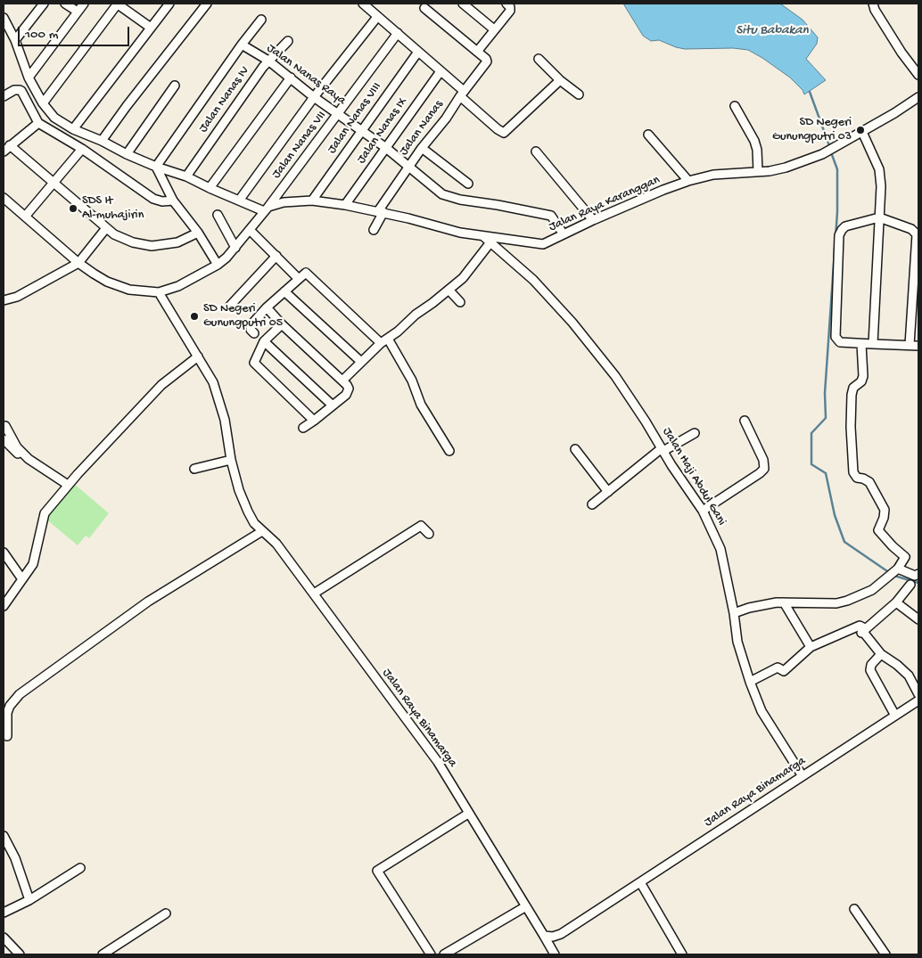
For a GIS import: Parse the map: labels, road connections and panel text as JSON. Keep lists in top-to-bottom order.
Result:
{
  "streets": {
    "street": [
      "Jalan Nanas Raya",
      "Jalan Nanas IV",
      "Jalan Nanas VIII",
      "Jalan Nanas",
      "Jalan Nanas IX",
      "Jalan Nanas VII",
      "Jalan Raya Karanggan",
      "Jalan Haji Abdul Gani",
      "Jalan Raya Binamarga"
    ]
  },
  "crossings": [
    ["Jalan Nanas Raya", "Jalan Nanas IV"],
    ["Jalan Nanas Raya", "Jalan Nanas VIII"],
    ["Jalan Nanas Raya", "Jalan Nanas"],
    ["Jalan Nanas Raya", "Jalan Nanas IX"],
    ["Jalan Nanas Raya", "Jalan Nanas VII"],
    ["Jalan Nanas Raya", "Jalan Raya Karanggan"],
    ["Jalan Nanas VIII", "Jalan Raya Karanggan"],
    ["Jalan Nanas", "Jalan Raya Karanggan"],
    ["Jalan Nanas IX", "Jalan Raya Karanggan"],
    ["Jalan Nanas VII", "Jalan Raya Karanggan"],
    ["Jalan Raya Karanggan", "Jalan Haji Abdul Gani"],
    ["Jalan Haji Abdul Gani", "Jalan Raya Binamarga"]
  ],
  "water": ["Situ Babakan"],
  "places": ["SD Negeri Gunungputri 03", "SDS It Al-muhajirin", "SD Negeri Gunungputri 05"],
  "scale_bar": "100 m"
}
